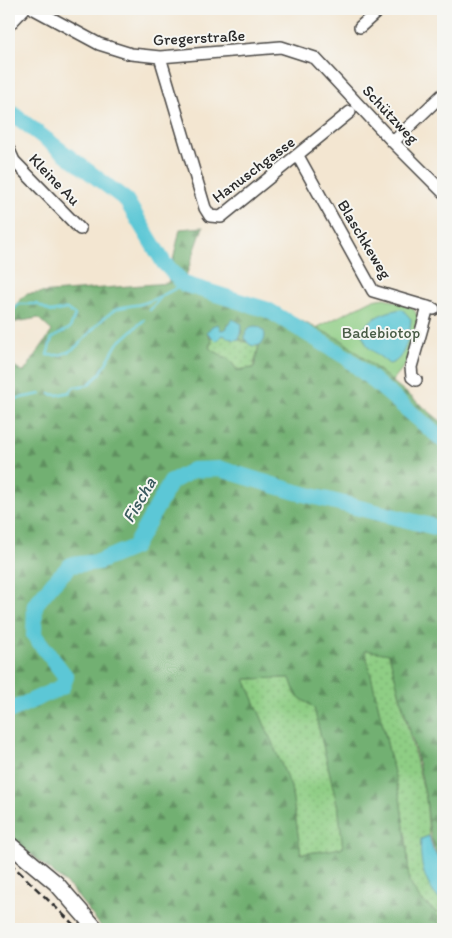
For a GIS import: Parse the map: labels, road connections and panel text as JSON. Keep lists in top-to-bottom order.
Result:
{
  "streets": {
    "street": [
      "Gregerstraße",
      "Schützweg",
      "Hanuschgasse",
      "Kleine Au",
      "Blaschkeweg"
    ]
  },
  "crossings": [
    ["Gregerstraße", "Schützweg"],
    ["Gregerstraße", "Hanuschgasse"],
    ["Hanuschgasse", "Blaschkeweg"]
  ],
  "water": ["Fischa"],
  "parks": ["Badebiotop"]
}
